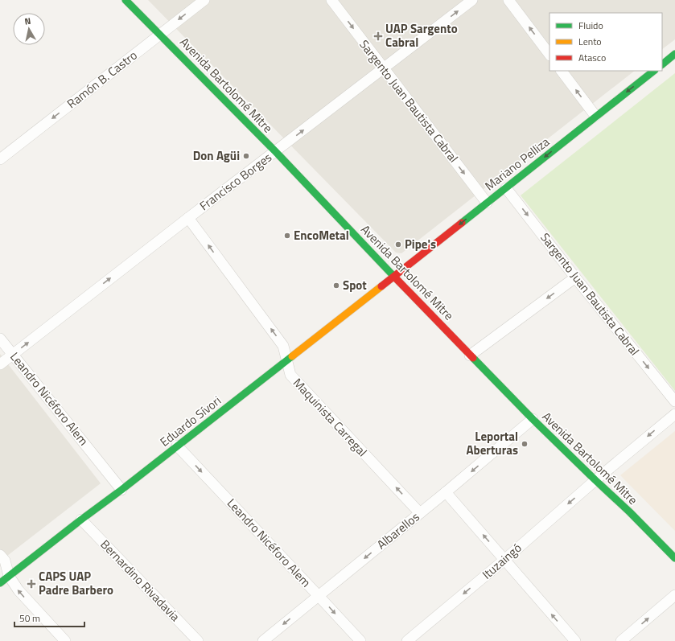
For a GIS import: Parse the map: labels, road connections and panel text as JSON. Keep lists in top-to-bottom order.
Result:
{
  "streets": {
    "street": [
      "Ramón B. Castro",
      "Avenida Bartolomé Mitre",
      "Sargento Juan Bautista Cabral",
      "Mariano Pelliza",
      "Francisco Borges",
      "Leandro Nicéforo Alem",
      "Maquinista Carregal",
      "Eduardo Sívori",
      "Albarellos",
      "Ituzaingó",
      "Bernardino Rivadavia"
    ]
  },
  "crossings": [
    ["Ramón B. Castro", "Avenida Bartolomé Mitre"],
    ["Avenida Bartolomé Mitre", "Mariano Pelliza"],
    ["Avenida Bartolomé Mitre", "Francisco Borges"],
    ["Avenida Bartolomé Mitre", "Eduardo Sívori"],
    ["Avenida Bartolomé Mitre", "Albarellos"],
    ["Avenida Bartolomé Mitre", "Ituzaingó"],
    ["Sargento Juan Bautista Cabral", "Mariano Pelliza"],
    ["Sargento Juan Bautista Cabral", "Francisco Borges"],
    ["Mariano Pelliza", "Eduardo Sívori"],
    ["Francisco Borges", "Leandro Nicéforo Alem"],
    ["Francisco Borges", "Maquinista Carregal"],
    ["Leandro Nicéforo Alem", "Eduardo Sívori"],
    ["Leandro Nicéforo Alem", "Albarellos"],
    ["Maquinista Carregal", "Eduardo Sívori"],
    ["Maquinista Carregal", "Albarellos"],
    ["Eduardo Sívori", "Bernardino Rivadavia"]
  ],
  "one_way": [
    "Ramón B. Castro",
    "Sargento Juan Bautista Cabral",
    "Mariano Pelliza",
    "Francisco Borges",
    "Leandro Nicéforo Alem",
    "Maquinista Carregal",
    "Albarellos",
    "Ituzaingó"
  ],
  "places": {
    "health": ["UAP Sargento Cabral", "CAPS UAP Padre Barbero"],
    "other": [
      "Don Agüi",
      "EncoMetal",
      "Pipe's",
      "Spot",
      "Leportal Aberturas"
    ]
  },
  "legend": ["Fluido", "Lento", "Atasco"],
  "scale_bar": "50 m",
  "north": "top"
}
